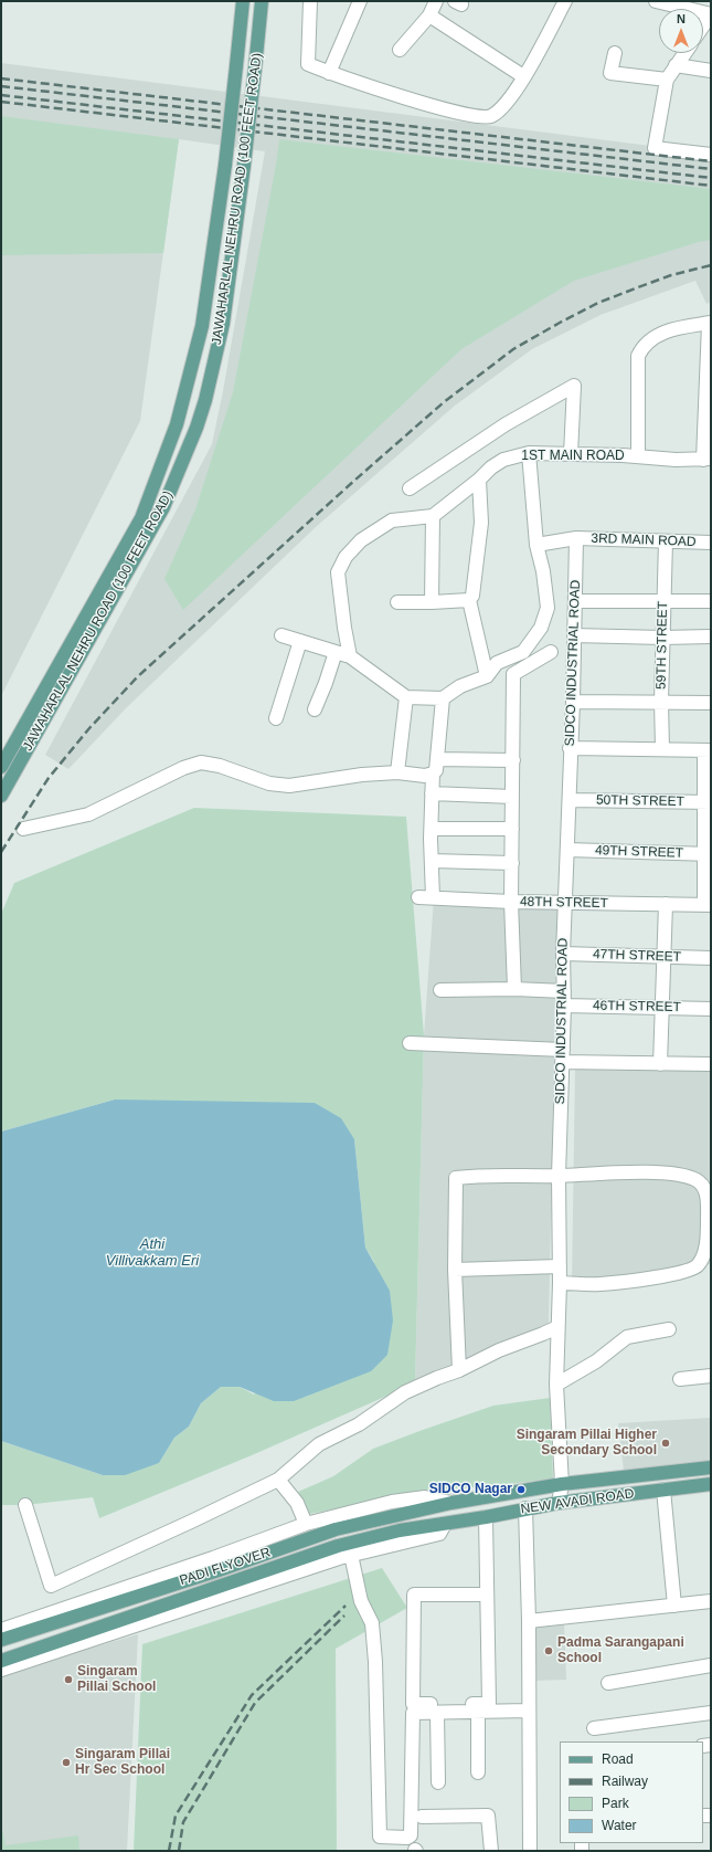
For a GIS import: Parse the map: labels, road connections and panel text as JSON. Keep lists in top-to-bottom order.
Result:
{
  "streets": {
    "main road": ["JAWAHARLAL NEHRU ROAD (100 FEET ROAD)", "NEW AVADI ROAD", "PADI FLYOVER"],
    "street": [
      "1ST MAIN ROAD",
      "3RD MAIN ROAD",
      "59TH STREET",
      "SIDCO INDUSTRIAL ROAD",
      "50TH STREET",
      "49TH STREET",
      "48TH STREET",
      "47TH STREET",
      "46TH STREET"
    ]
  },
  "crossings": [
    ["3RD MAIN ROAD", "59TH STREET"],
    ["3RD MAIN ROAD", "SIDCO INDUSTRIAL ROAD"],
    ["SIDCO INDUSTRIAL ROAD", "50TH STREET"],
    ["SIDCO INDUSTRIAL ROAD", "49TH STREET"],
    ["SIDCO INDUSTRIAL ROAD", "48TH STREET"],
    ["SIDCO INDUSTRIAL ROAD", "47TH STREET"],
    ["SIDCO INDUSTRIAL ROAD", "46TH STREET"],
    ["SIDCO INDUSTRIAL ROAD", "NEW AVADI ROAD"],
    ["NEW AVADI ROAD", "PADI FLYOVER"]
  ],
  "water": ["Athi Villivakkam Eri"],
  "places": [
    "Singaram Pillai Higher Secondary School",
    "SIDCO Nagar",
    "Padma Sarangapani School",
    "Singaram Pillai School",
    "Singaram Pillai Hr Sec School"
  ],
  "legend": [
    "Road",
    "Railway",
    "Park",
    "Water"
  ],
  "north": "top"
}
